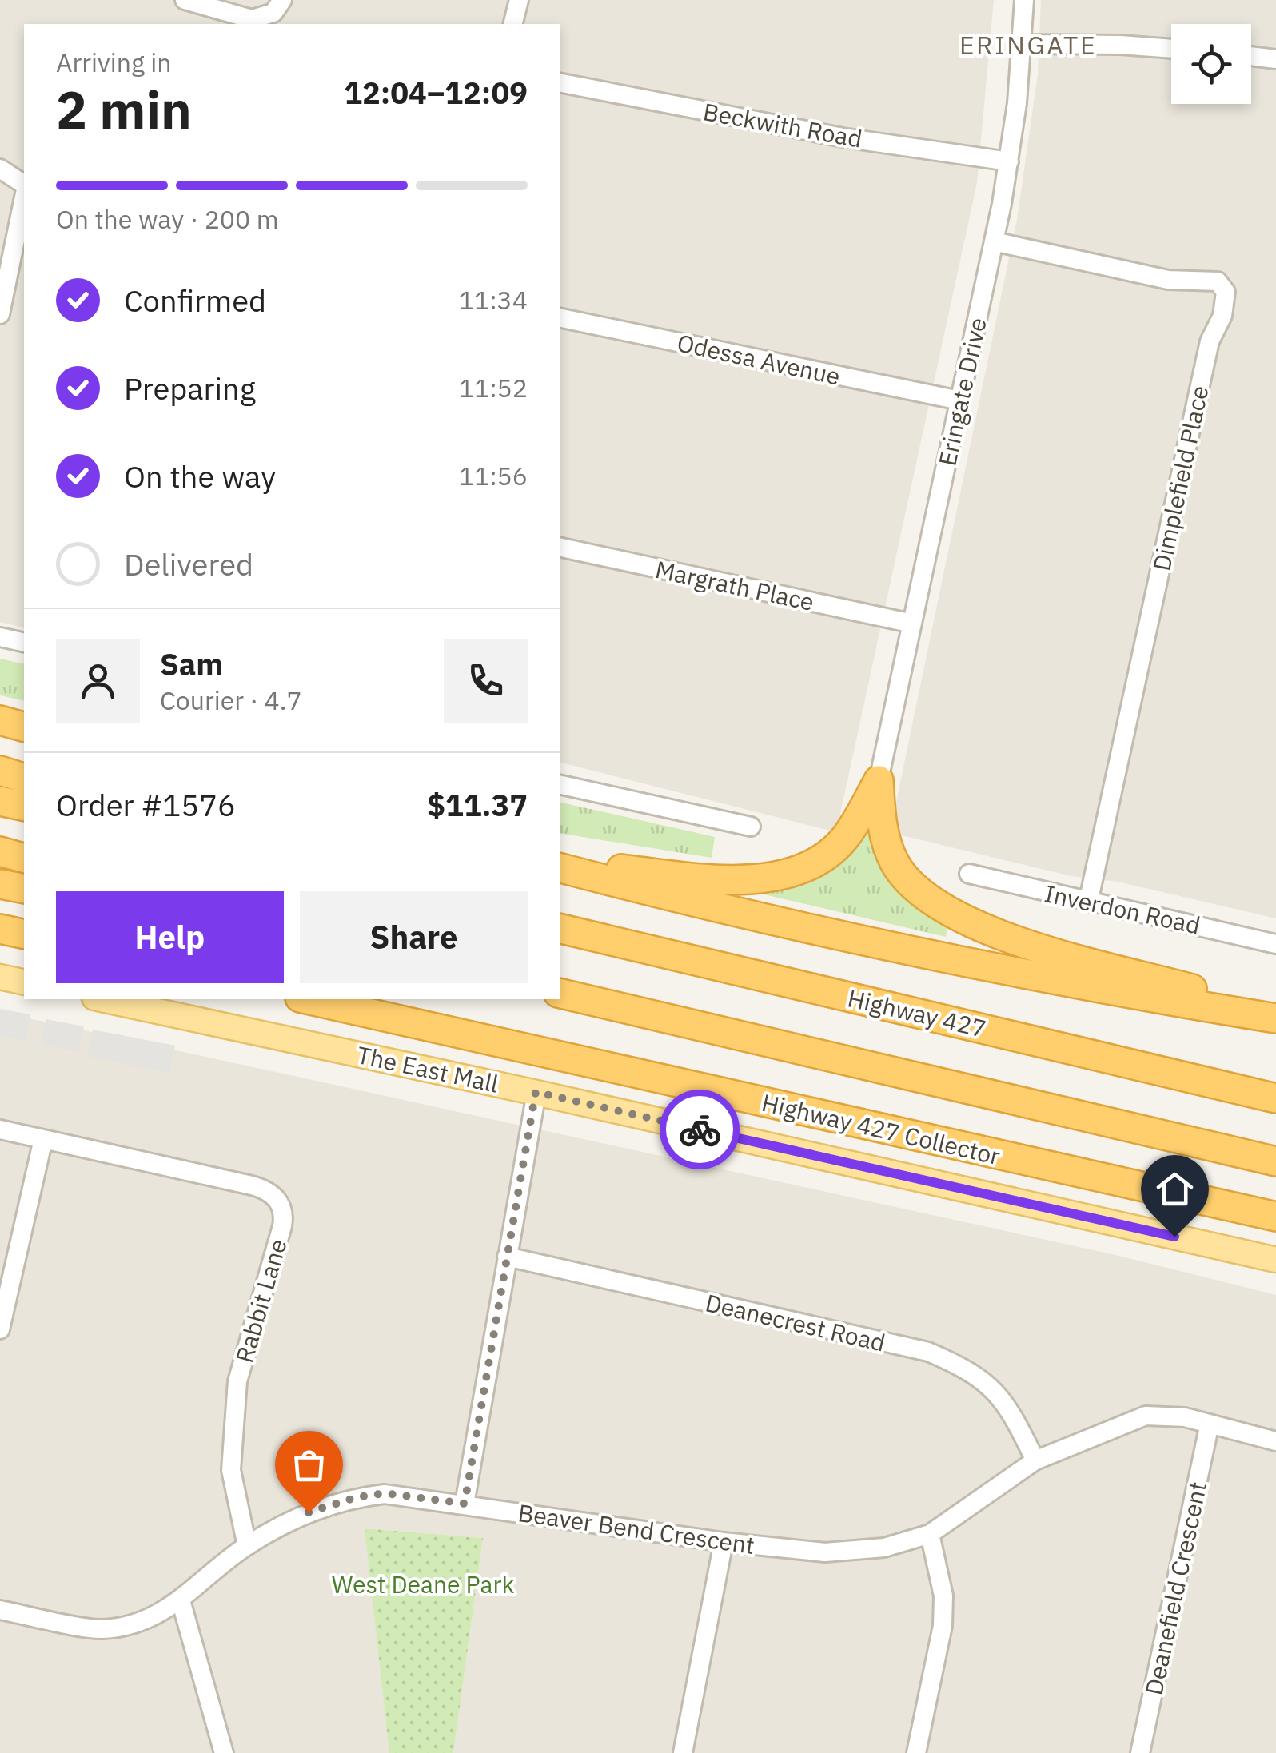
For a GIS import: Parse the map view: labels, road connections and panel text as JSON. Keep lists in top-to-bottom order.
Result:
{
  "streets": {
    "highway": ["Highway 427", "Highway 427 Collector"],
    "main road": ["The East Mall"],
    "street": [
      "Beckwith Road",
      "Odessa Avenue",
      "Eringate Drive",
      "Dimplefield Place",
      "Margrath Place",
      "Inverdon Road",
      "Rabbit Lane",
      "Deanecrest Road",
      "Beaver Bend Crescent",
      "Deanefield Crescent"
    ]
  },
  "crossings": [
    ["Beckwith Road", "Eringate Drive"],
    ["Odessa Avenue", "Eringate Drive"],
    ["Eringate Drive", "Dimplefield Place"],
    ["Eringate Drive", "Margrath Place"],
    ["Dimplefield Place", "Inverdon Road"],
    ["Rabbit Lane", "Beaver Bend Crescent"],
    ["Deanecrest Road", "Beaver Bend Crescent"],
    ["Beaver Bend Crescent", "Deanefield Crescent"]
  ],
  "districts": ["ERINGATE"],
  "parks": ["West Deane Park"],
  "page": {
    "heading": ["2 min", "Arriving in", "12:04–12:09"],
    "panel": [
      "Sam",
      "Courier · 4.7",
      "Order #1576",
      "$11.37"
    ],
    "bar": "On the way · 200 m",
    "list": [
      ["Confirmed", "11:34"],
      ["Preparing", "11:52"],
      ["On the way", "11:56"],
      "Delivered"
    ],
    "buttons": ["Help", "Share"]
  }
}
